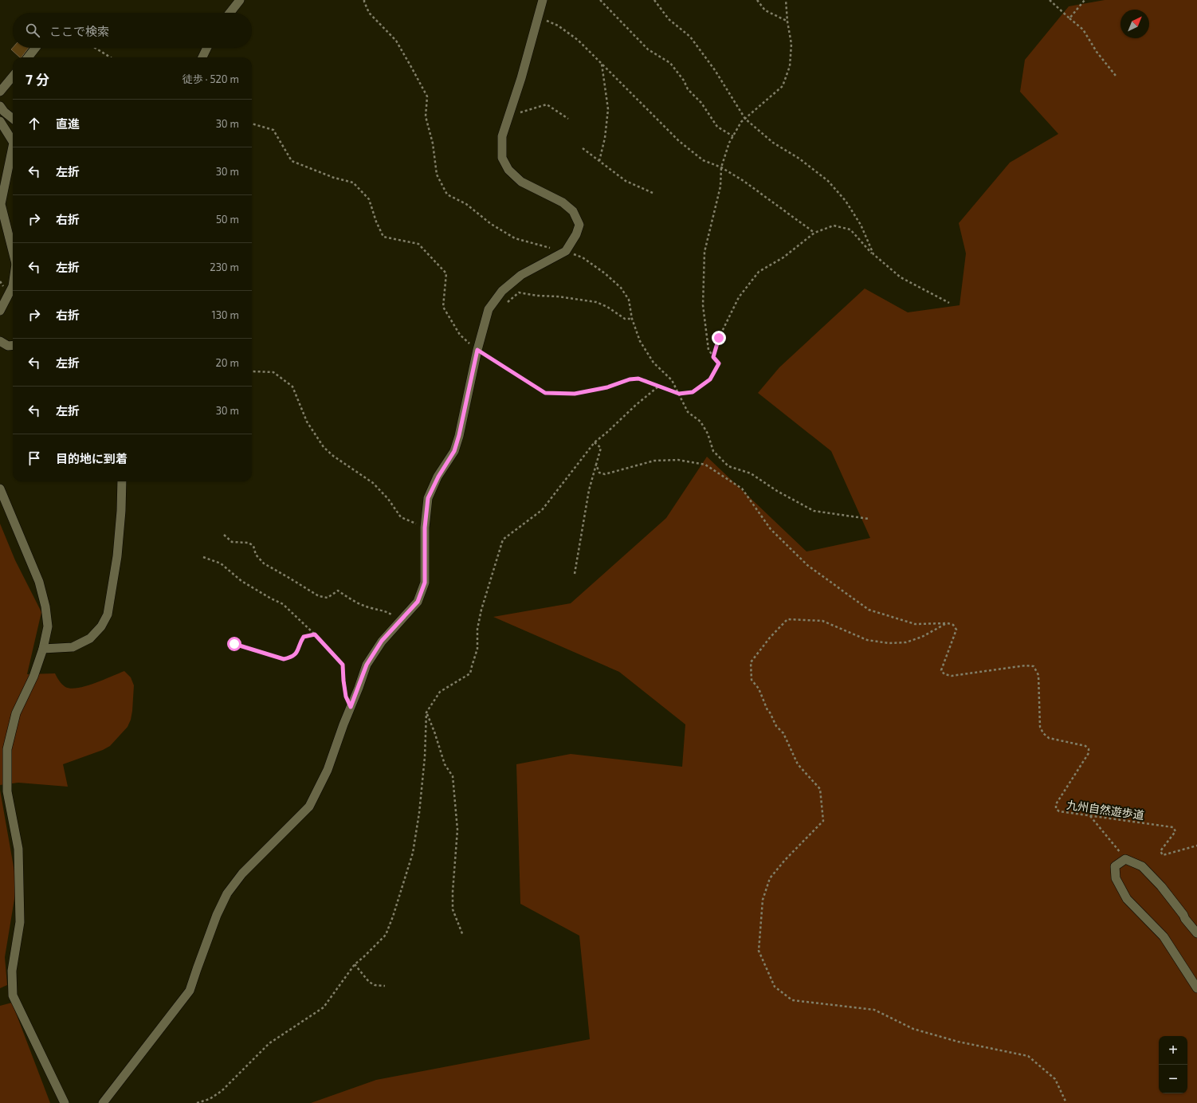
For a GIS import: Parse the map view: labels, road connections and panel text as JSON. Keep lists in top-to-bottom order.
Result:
{
  "streets": {
    "path": ["九州自然遊歩道"]
  },
  "north": "top right",
  "page": {
    "search": "ここで検索",
    "heading": ["7 分", "徒歩 · 520 m"],
    "list": [
      ["直進", "30 m"],
      ["左折", "30 m"],
      ["右折", "50 m"],
      ["左折", "230 m"],
      ["右折", "130 m"],
      ["左折", "20 m"],
      ["左折", "30 m"],
      "目的地に到着"
    ],
    "map_buttons": ["+", "−"]
  }
}
